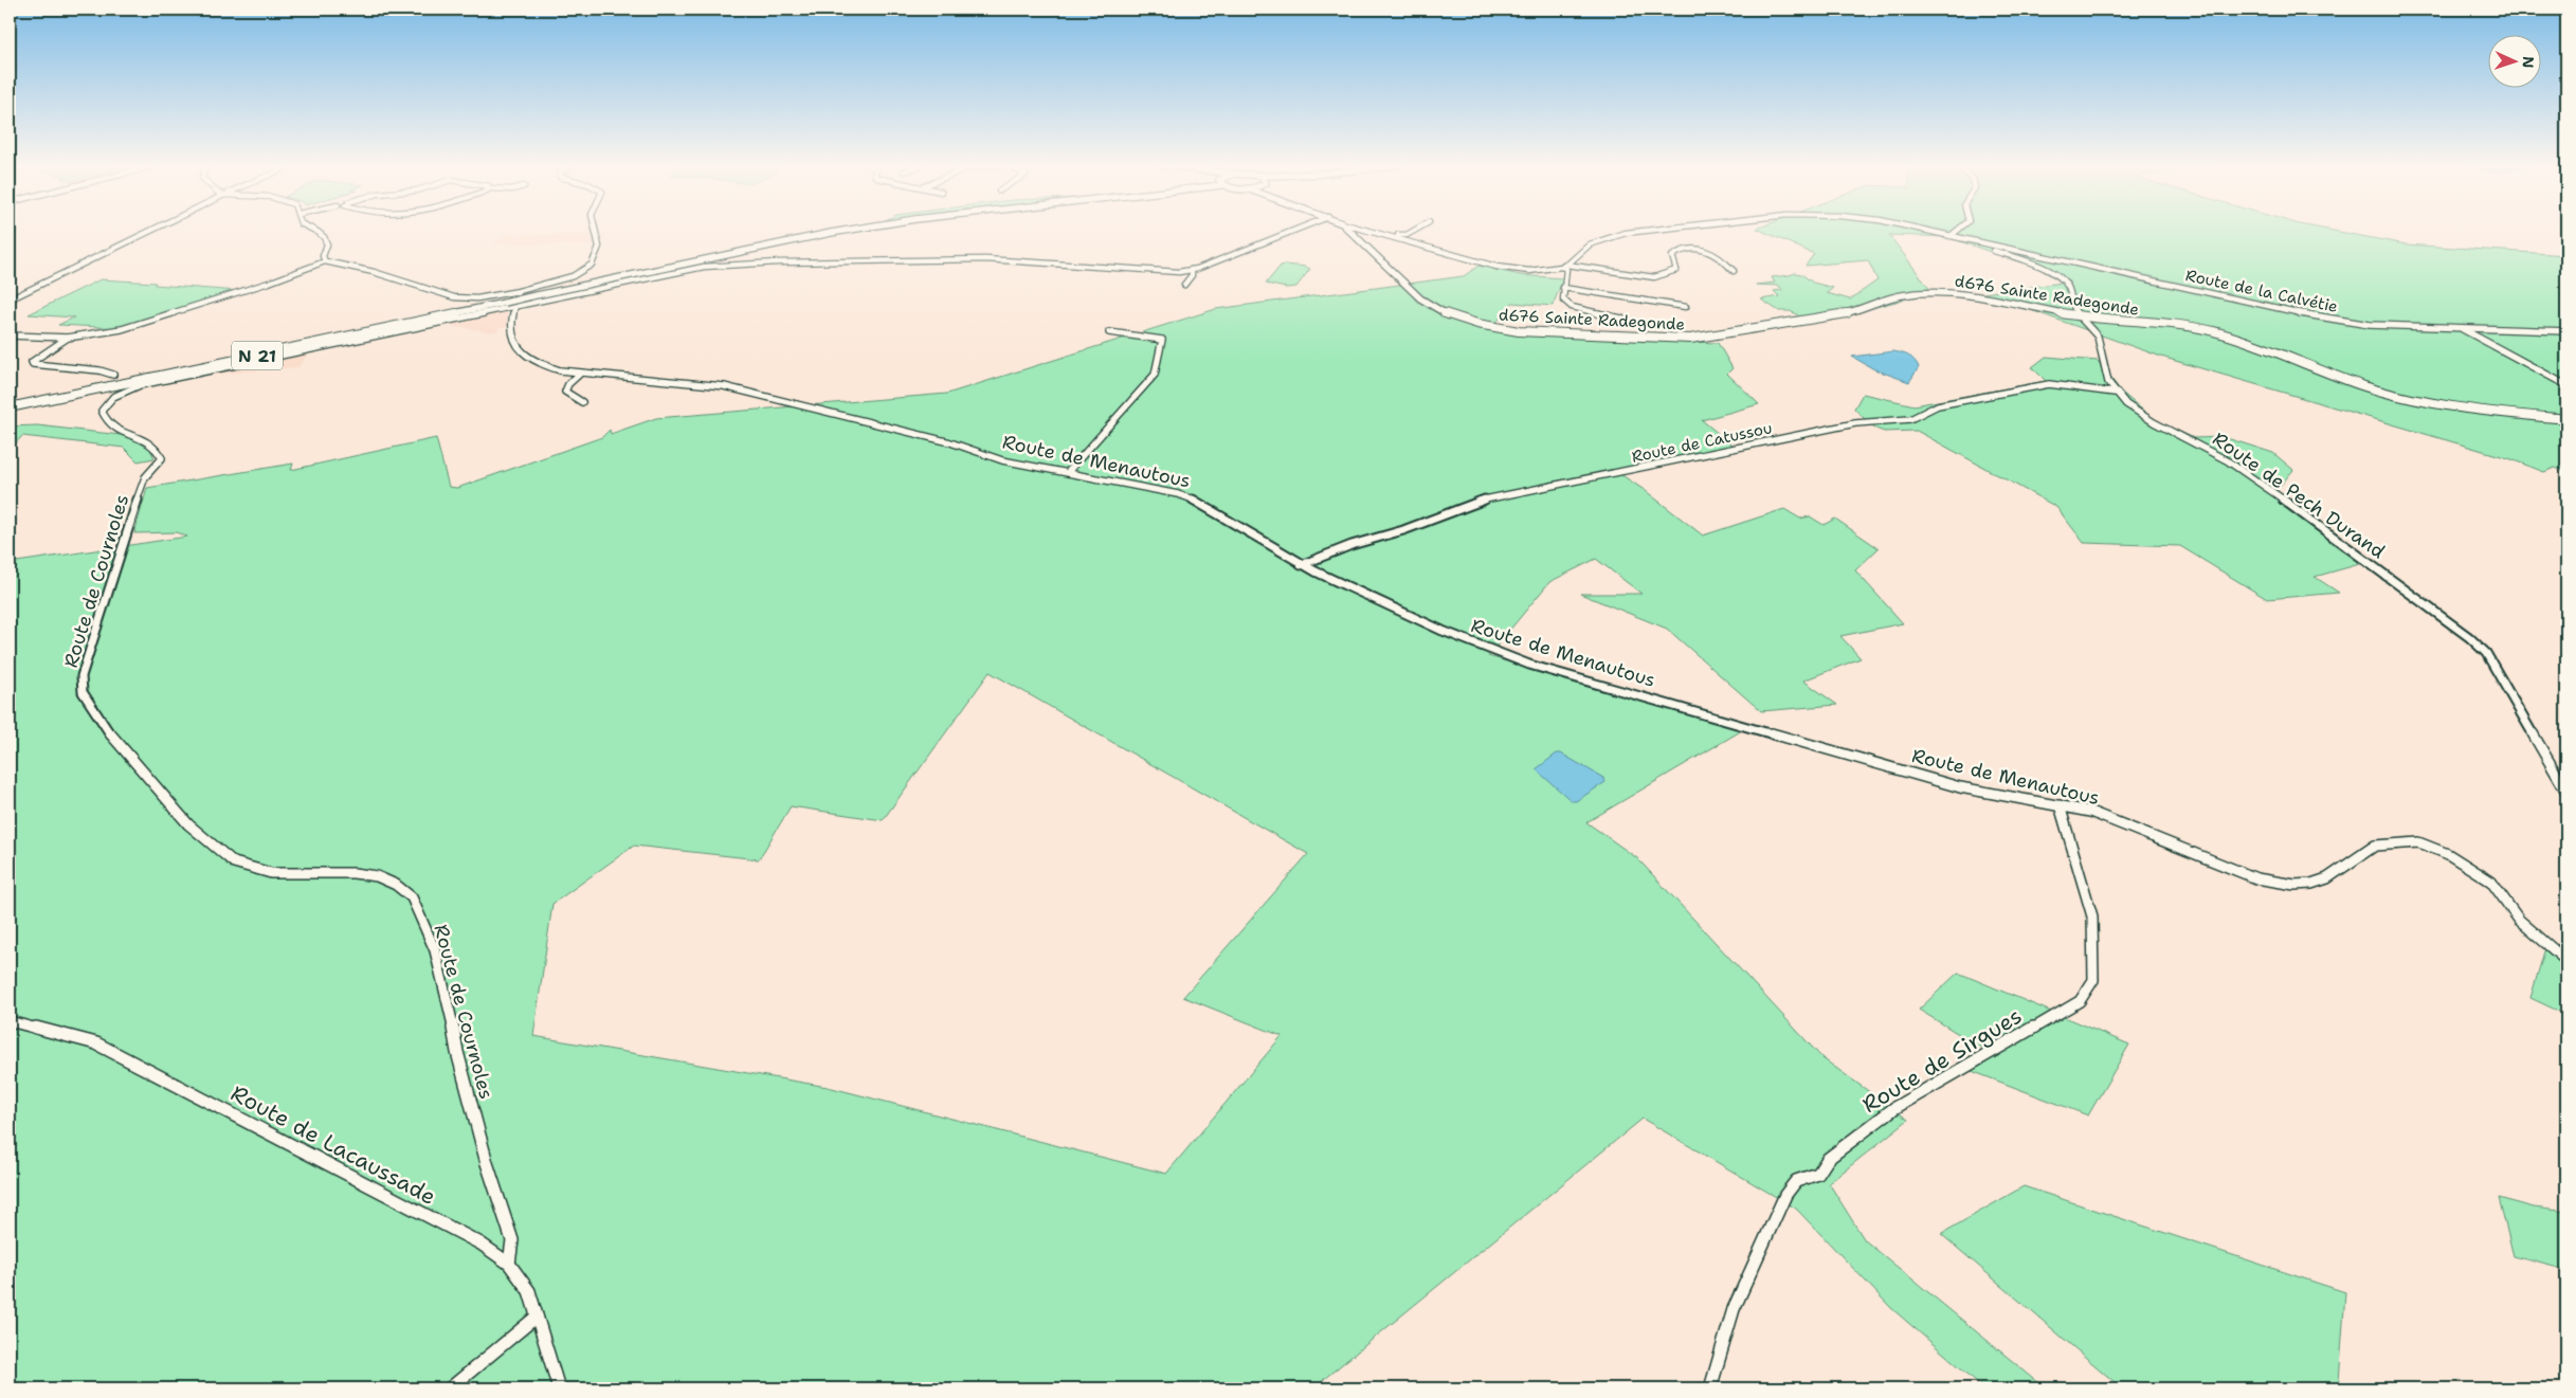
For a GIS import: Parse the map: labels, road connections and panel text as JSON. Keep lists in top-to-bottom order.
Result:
{
  "streets": {
    "main road": ["d676 Sainte Radegonde", "N 21"],
    "street": [
      "Route de la Calvétie",
      "Route de Catussou",
      "Route de Menautous",
      "Route de Pech Durand",
      "Route de Cournoles",
      "Route de Sirgues",
      "Route de Lacaussade"
    ]
  },
  "crossings": [
    ["Route de la Calvétie", "Route de Pech Durand"],
    ["d676 Sainte Radegonde", "Route de Pech Durand"],
    ["Route de Catussou", "Route de Menautous"],
    ["Route de Catussou", "Route de Pech Durand"],
    ["Route de Menautous", "Route de Cournoles"],
    ["Route de Menautous", "Route de Sirgues"],
    ["Route de Cournoles", "Route de Lacaussade"]
  ],
  "north": "right"
}
